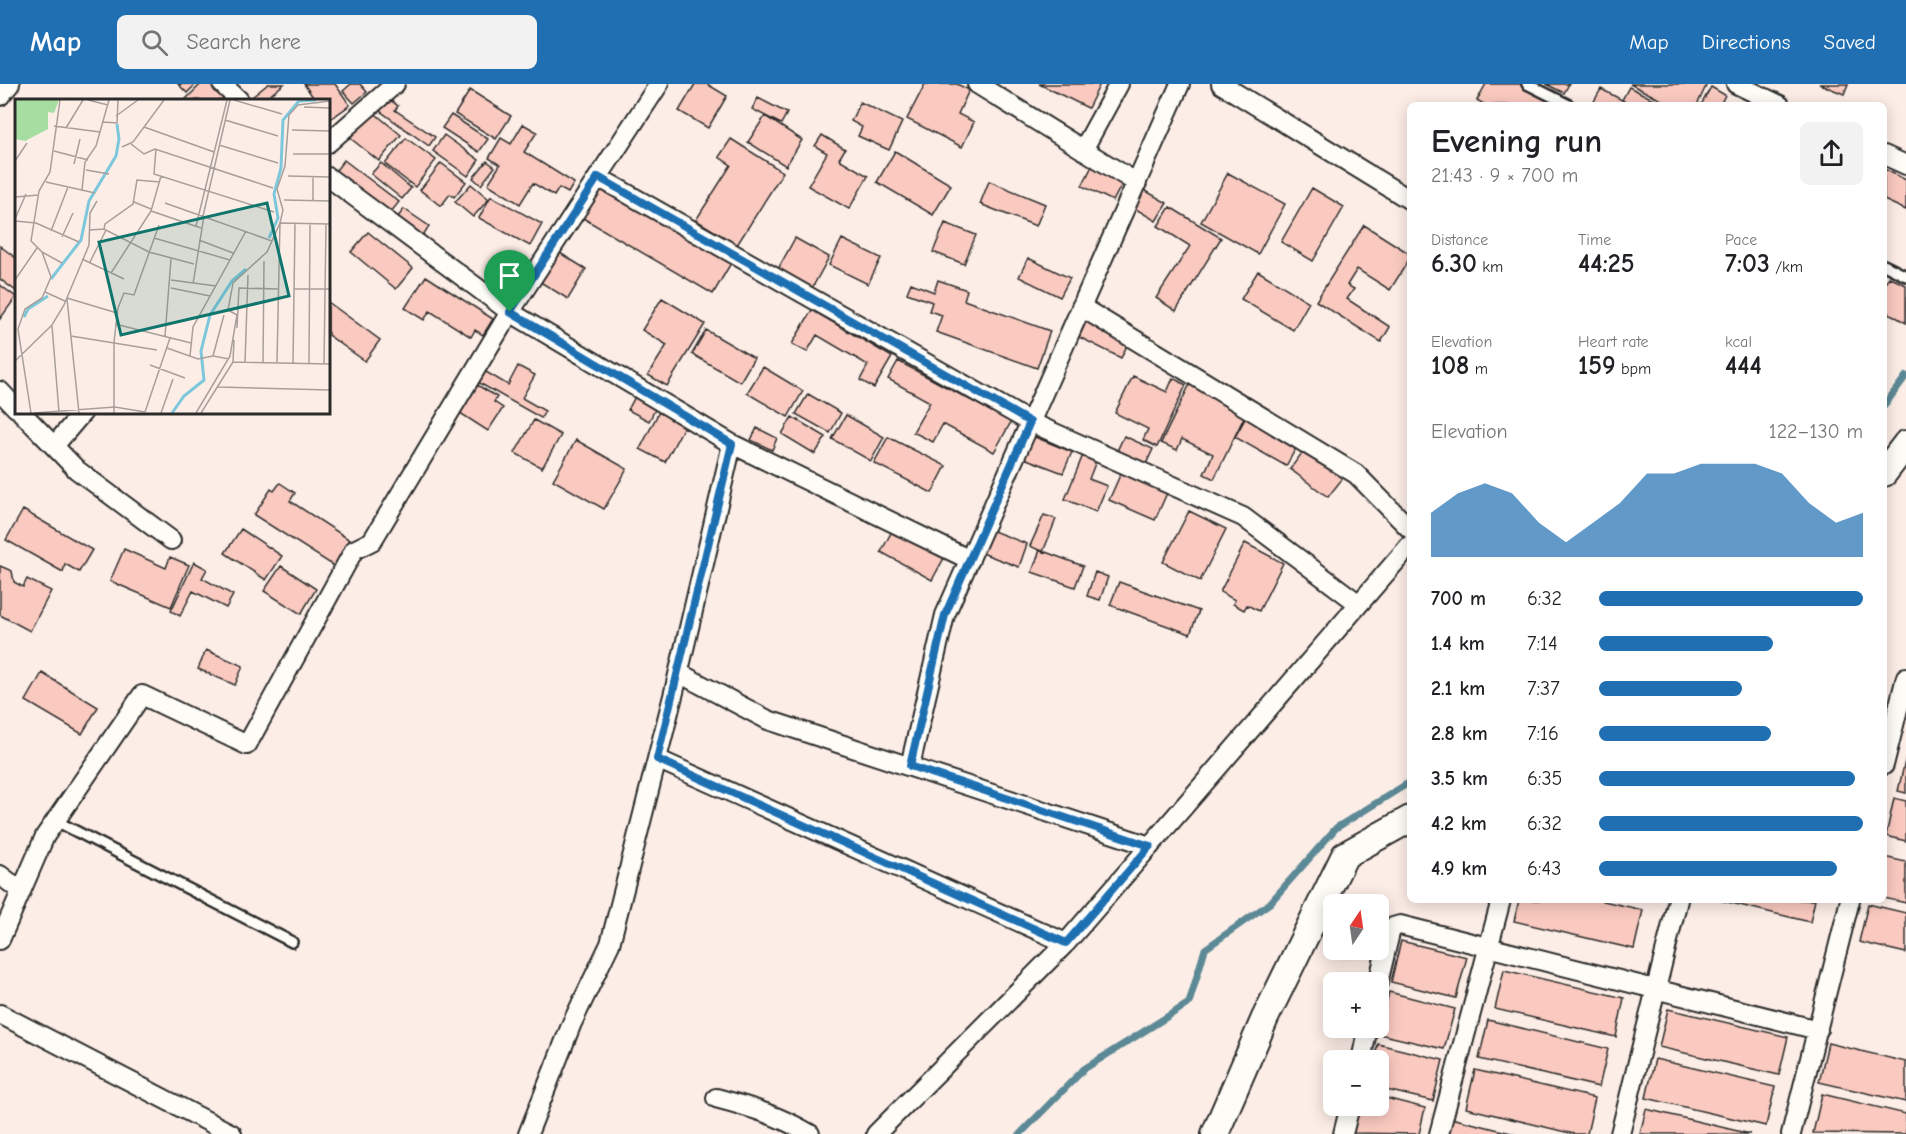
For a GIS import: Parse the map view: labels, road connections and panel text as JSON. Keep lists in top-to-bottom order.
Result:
{
  "north": "top",
  "page": {
    "header": "Map",
    "search": "Search here",
    "nav": ["Map", "Directions", "Saved"],
    "heading": ["Evening run", "21:43 · 9 × 700 m"],
    "stats": [
      ["Distance", "6.30 km"],
      ["Time", "44:25"],
      ["Pace", "7:03 /km"],
      ["Elevation", "108 m"],
      ["Heart rate", "159 bpm"],
      ["kcal", "444"]
    ],
    "chart": ["Elevation", "122–130 m"],
    "list": [
      {
        "name": "700 m",
        "note": "6:32"
      },
      {
        "name": "1.4 km",
        "note": "7:14"
      },
      {
        "name": "2.1 km",
        "note": "7:37"
      },
      {
        "name": "2.8 km",
        "note": "7:16"
      },
      {
        "name": "3.5 km",
        "note": "6:35"
      },
      {
        "name": "4.2 km",
        "note": "6:32"
      },
      {
        "name": "4.9 km",
        "note": "6:43"
      }
    ],
    "map_buttons": ["+", "−"]
  }
}
